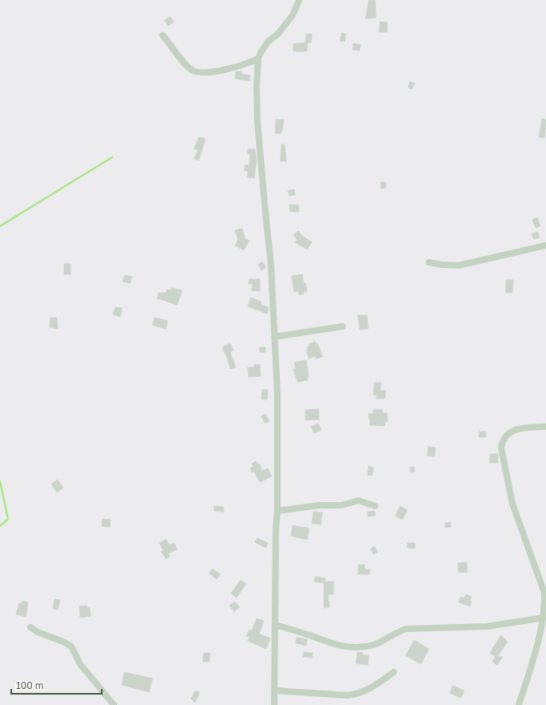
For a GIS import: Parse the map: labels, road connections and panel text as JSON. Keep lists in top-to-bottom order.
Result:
{
  "scale_bar": "100 m"
}
